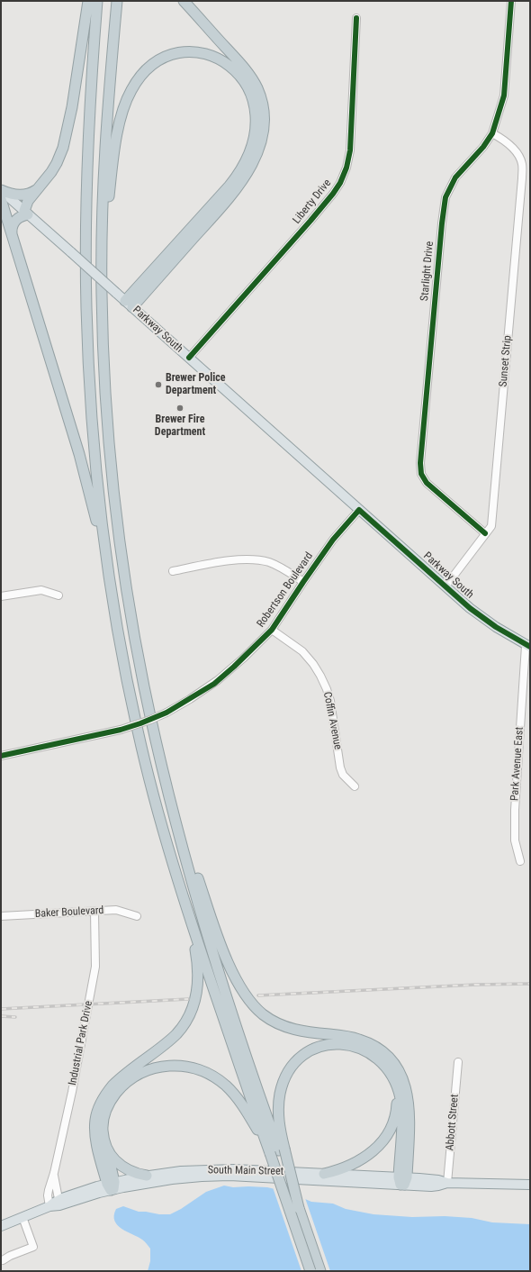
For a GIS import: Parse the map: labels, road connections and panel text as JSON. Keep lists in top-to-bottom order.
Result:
{
  "streets": {
    "main road": ["Parkway South", "South Main Street"],
    "street": [
      "Liberty Drive",
      "Starlight Drive",
      "Sunset Strip",
      "Robertson Boulevard",
      "Coffin Avenue",
      "Park Avenue East",
      "Baker Boulevard",
      "Industrial Park Drive",
      "Abbott Street"
    ]
  },
  "crossings": [
    ["Liberty Drive", "Parkway South"],
    ["Starlight Drive", "Sunset Strip"],
    ["Parkway South", "Sunset Strip"],
    ["Parkway South", "Robertson Boulevard"],
    ["Parkway South", "Park Avenue East"],
    ["Robertson Boulevard", "Coffin Avenue"],
    ["Baker Boulevard", "Industrial Park Drive"],
    ["Industrial Park Drive", "South Main Street"],
    ["Abbott Street", "South Main Street"]
  ],
  "places": ["Brewer Police Department", "Brewer Fire Department"]
}
